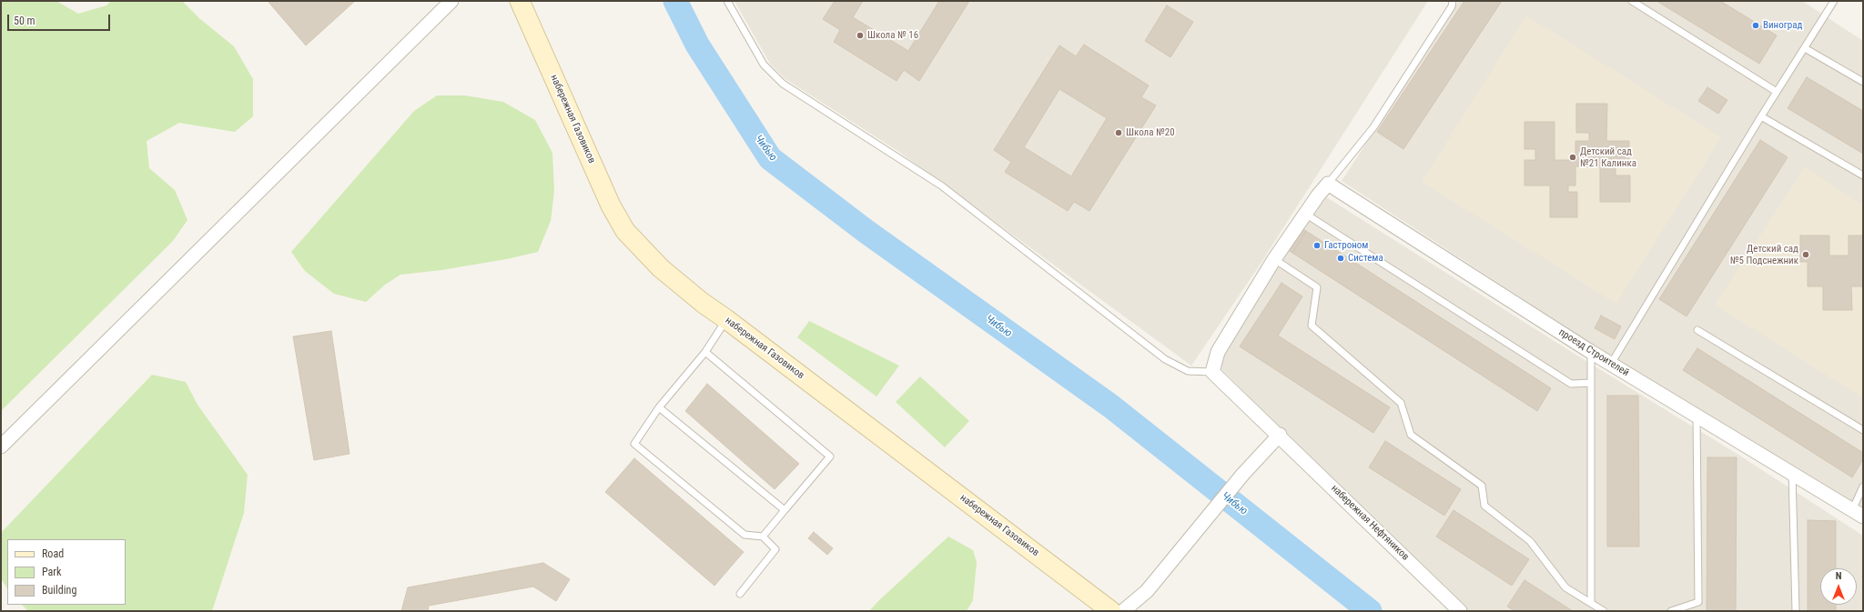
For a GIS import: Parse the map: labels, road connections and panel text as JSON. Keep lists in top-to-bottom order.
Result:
{
  "streets": {
    "main road": ["набережная Газовиков"],
    "street": ["проезд Строителей", "набережная Нефтяников"]
  },
  "water": ["Чибью"],
  "places": [
    "Виноград",
    "Школа № 16",
    "Школа №20",
    "Детский сад №21 Калинка",
    "Гастроном",
    "Детский сад №5 Подснежник",
    "Система"
  ],
  "legend": ["Road", "Park", "Building"],
  "scale_bar": "50 m",
  "north": "top"
}
